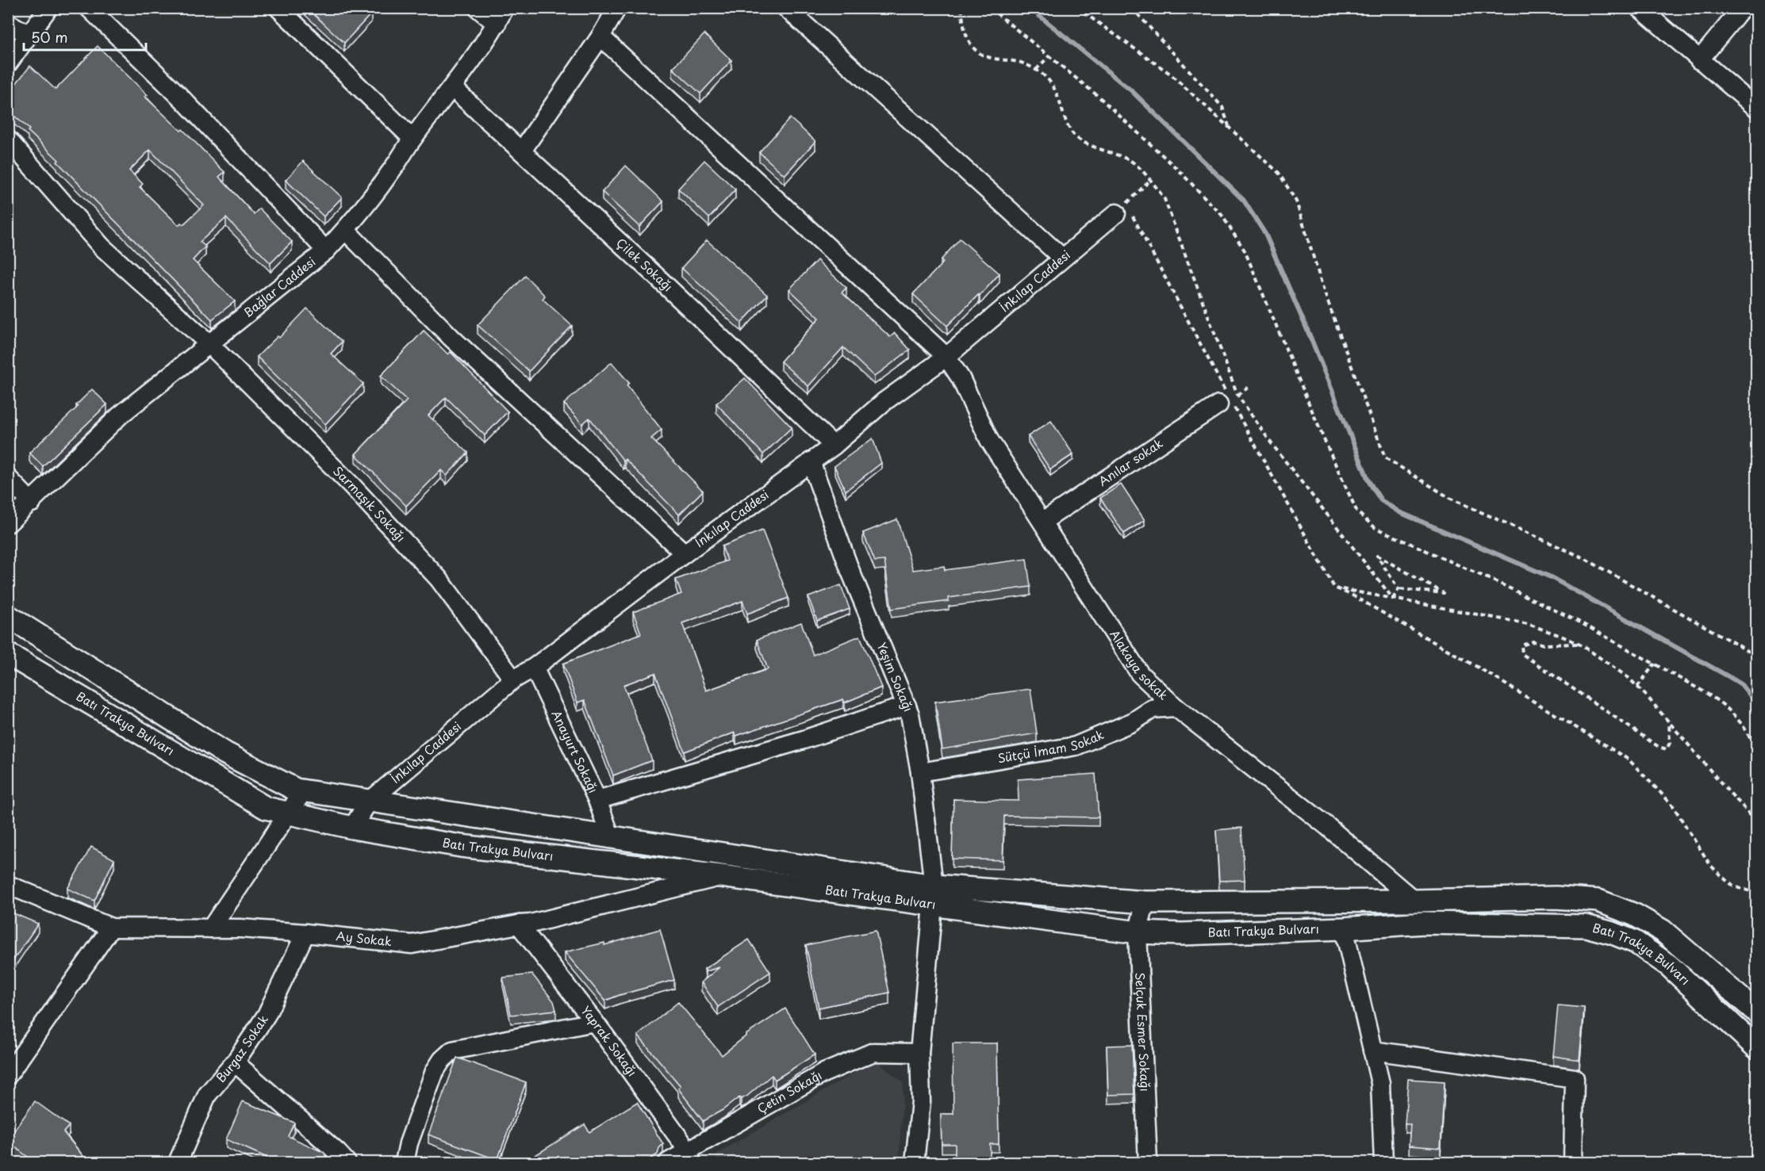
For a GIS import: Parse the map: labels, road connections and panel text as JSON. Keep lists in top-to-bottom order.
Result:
{
  "streets": {
    "main road": ["Batı Trakya Bulvarı"],
    "street": [
      "Çilek Sokağı",
      "İnkılap Caddesi",
      "Bağlar Caddesi",
      "Anılar sokak",
      "Sarmaşık Sokağı",
      "Alakaya sokak",
      "Yeşim Sokağı",
      "Sütçü İmam Sokak",
      "Anayurt Sokağı",
      "Ay Sokak",
      "Selçuk Esmer Sokağı",
      "Yaprak Sokağı",
      "Burgaz Sokak",
      "Çetin Sokağı"
    ]
  },
  "crossings": [
    ["Çilek Sokağı", "İnkılap Caddesi"],
    ["Çilek Sokağı", "Bağlar Caddesi"],
    ["İnkılap Caddesi", "Sarmaşık Sokağı"],
    ["İnkılap Caddesi", "Alakaya sokak"],
    ["İnkılap Caddesi", "Yeşim Sokağı"],
    ["İnkılap Caddesi", "Batı Trakya Bulvarı"],
    ["İnkılap Caddesi", "Anayurt Sokağı"],
    ["Bağlar Caddesi", "Sarmaşık Sokağı"],
    ["Anılar sokak", "Alakaya sokak"],
    ["Alakaya sokak", "Batı Trakya Bulvarı"],
    ["Alakaya sokak", "Sütçü İmam Sokak"],
    ["Yeşim Sokağı", "Batı Trakya Bulvarı"],
    ["Yeşim Sokağı", "Sütçü İmam Sokak"],
    ["Yeşim Sokağı", "Çetin Sokağı"],
    ["Batı Trakya Bulvarı", "Anayurt Sokağı"],
    ["Batı Trakya Bulvarı", "Ay Sokak"],
    ["Batı Trakya Bulvarı", "Selçuk Esmer Sokağı"],
    ["Ay Sokak", "Yaprak Sokağı"],
    ["Ay Sokak", "Burgaz Sokak"],
    ["Yaprak Sokağı", "Çetin Sokağı"]
  ],
  "scale_bar": "50 m"
}
